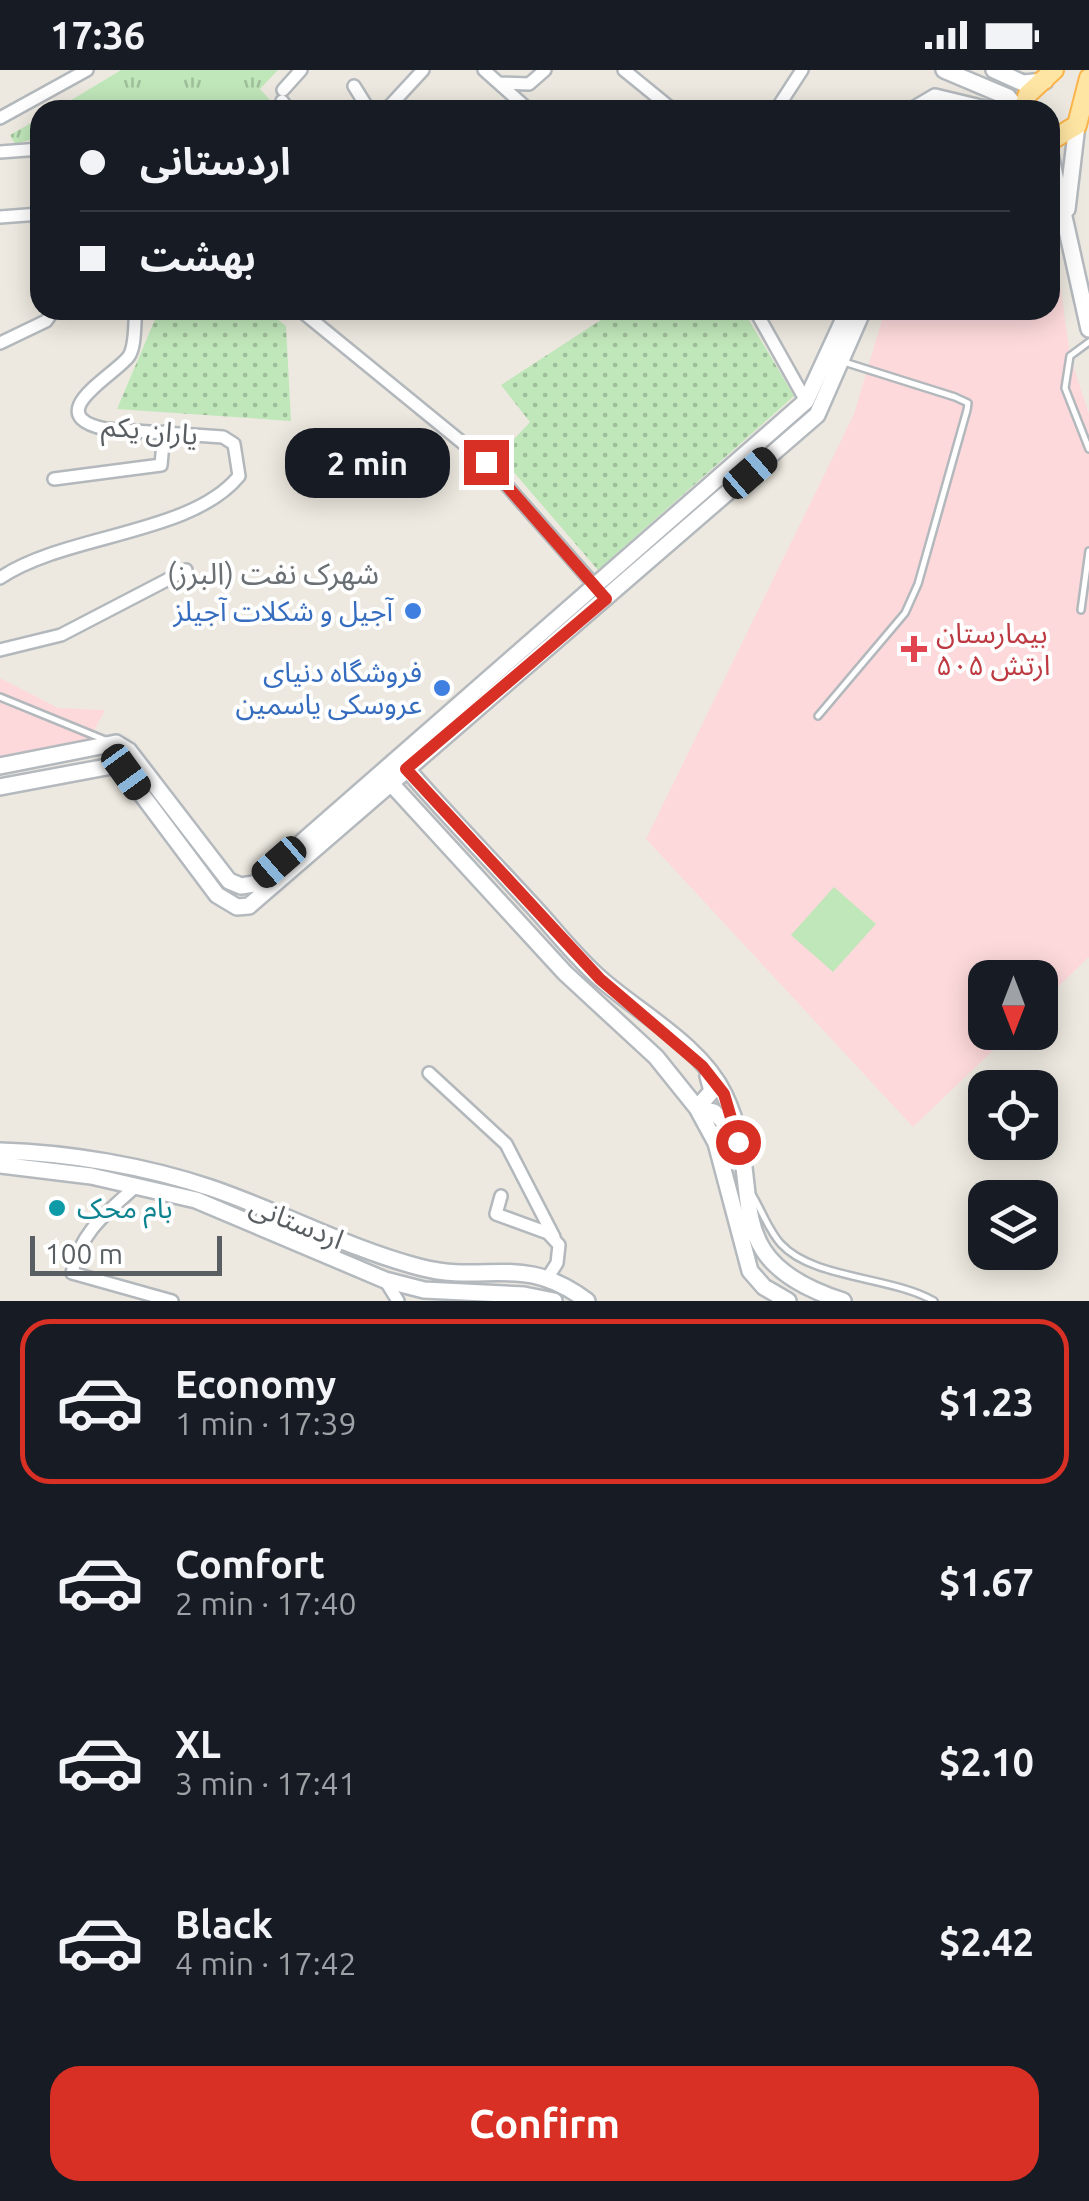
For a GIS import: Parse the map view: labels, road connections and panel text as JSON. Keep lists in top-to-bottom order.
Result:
{
  "streets": {
    "main road": ["اردستانی"],
    "street": ["یاران یکم"]
  },
  "districts": ["شهرک نفت (البرز)"],
  "places": {
    "other": ["آجیل و شکلات آجیلز", "فروشگاه دنیای عروسکی یاسمین", "بام محک"],
    "health": ["بیمارستان ۵۰۵ ارتش"]
  },
  "scale_bar": "100 m",
  "north": "bottom",
  "page": {
    "status": "17:36",
    "banner": ["اردستانی", "بهشت"],
    "bubble": "2 min",
    "scale": "100 m",
    "list": [
      {
        "name": "Economy",
        "note": "1 min · 17:39",
        "value": "$1.23"
      },
      {
        "name": "Comfort",
        "note": "2 min · 17:40",
        "value": "$1.67"
      },
      {
        "name": "XL",
        "note": "3 min · 17:41",
        "value": "$2.10"
      },
      {
        "name": "Black",
        "note": "4 min · 17:42",
        "value": "$2.42"
      }
    ],
    "buttons": "Confirm"
  }
}
